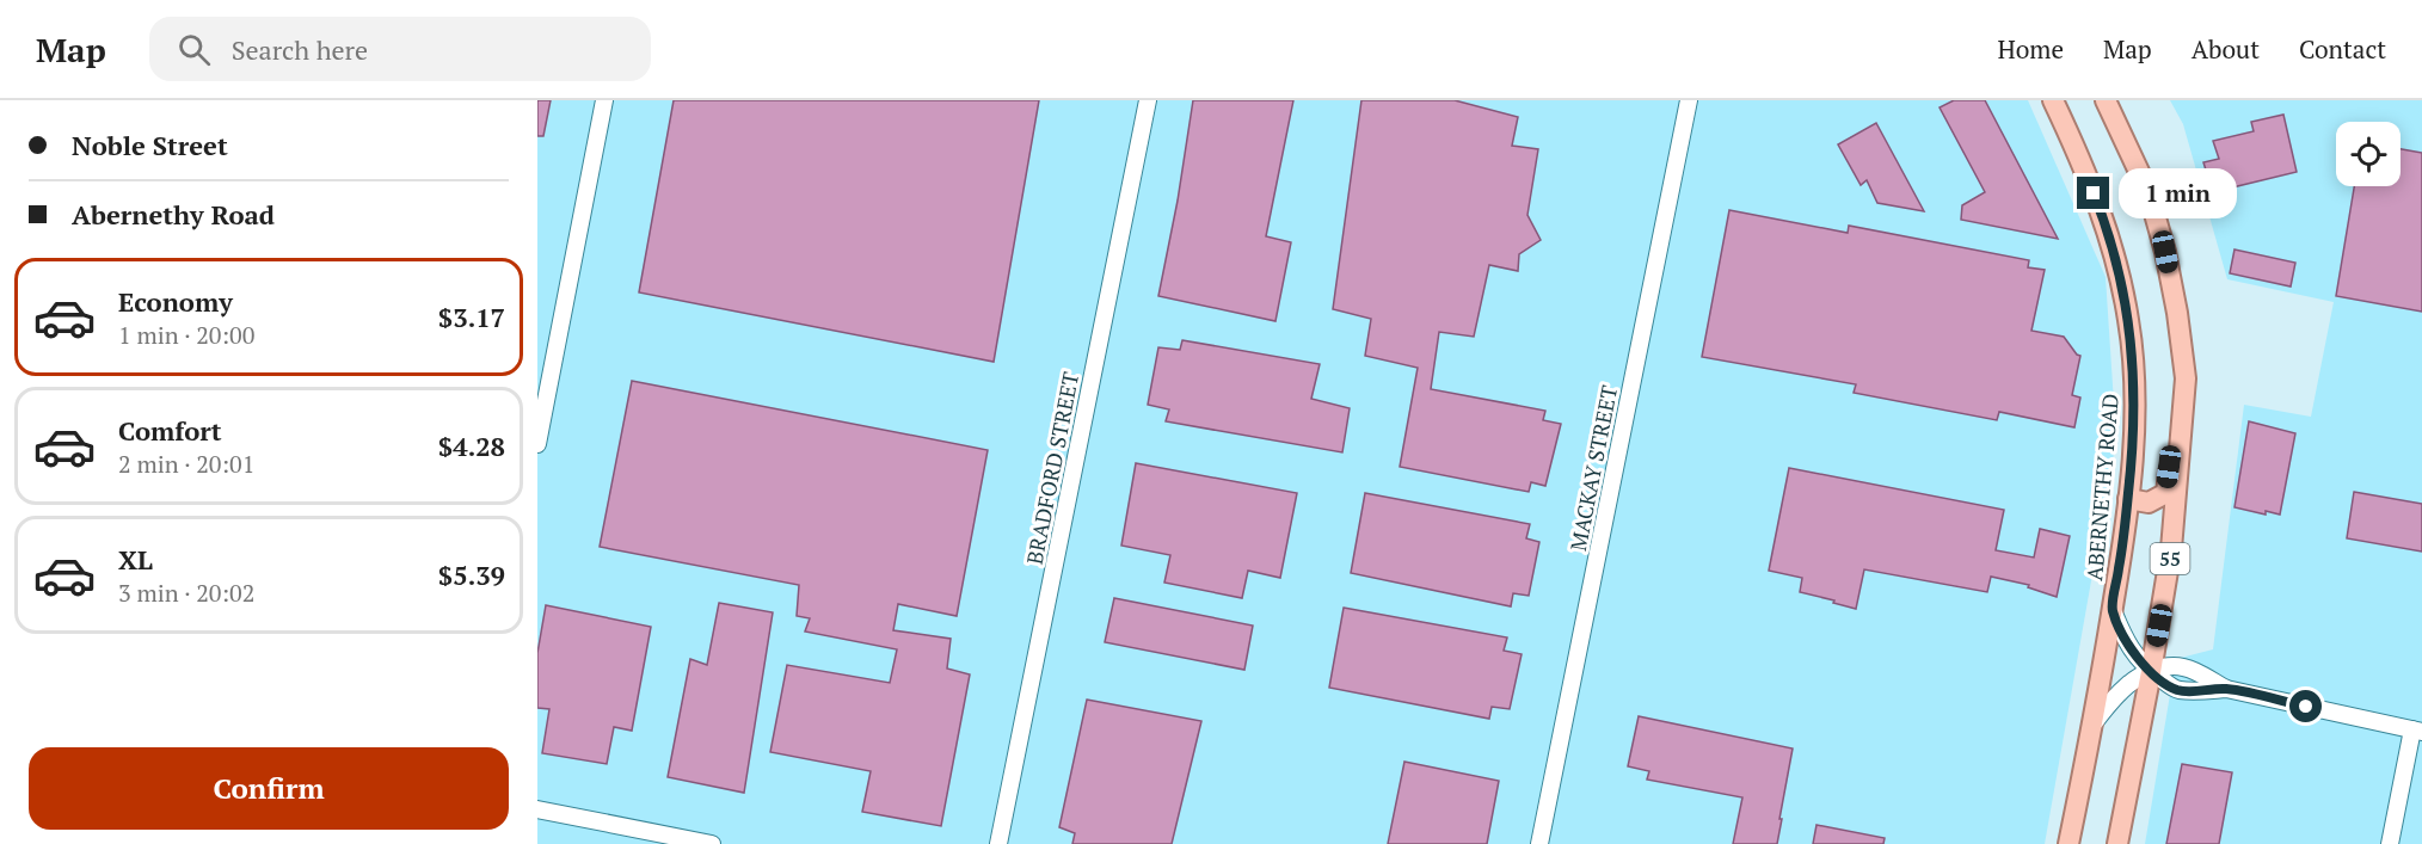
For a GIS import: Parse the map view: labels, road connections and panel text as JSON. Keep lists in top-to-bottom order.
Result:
{
  "streets": {
    "main road": ["ABERNETHY ROAD", "55"],
    "street": ["BRADFORD STREET", "MACKAY STREET"]
  },
  "page": {
    "header": "Map",
    "search": "Search here",
    "nav": [
      "Home",
      "Map",
      "About",
      "Contact"
    ],
    "banner": ["Noble Street", "Abernethy Road"],
    "bubble": "1 min",
    "list": [
      {
        "name": "Economy",
        "note": "1 min · 20:00",
        "value": "$3.17"
      },
      {
        "name": "Comfort",
        "note": "2 min · 20:01",
        "value": "$4.28"
      },
      {
        "name": "XL",
        "note": "3 min · 20:02",
        "value": "$5.39"
      }
    ],
    "buttons": "Confirm"
  }
}
